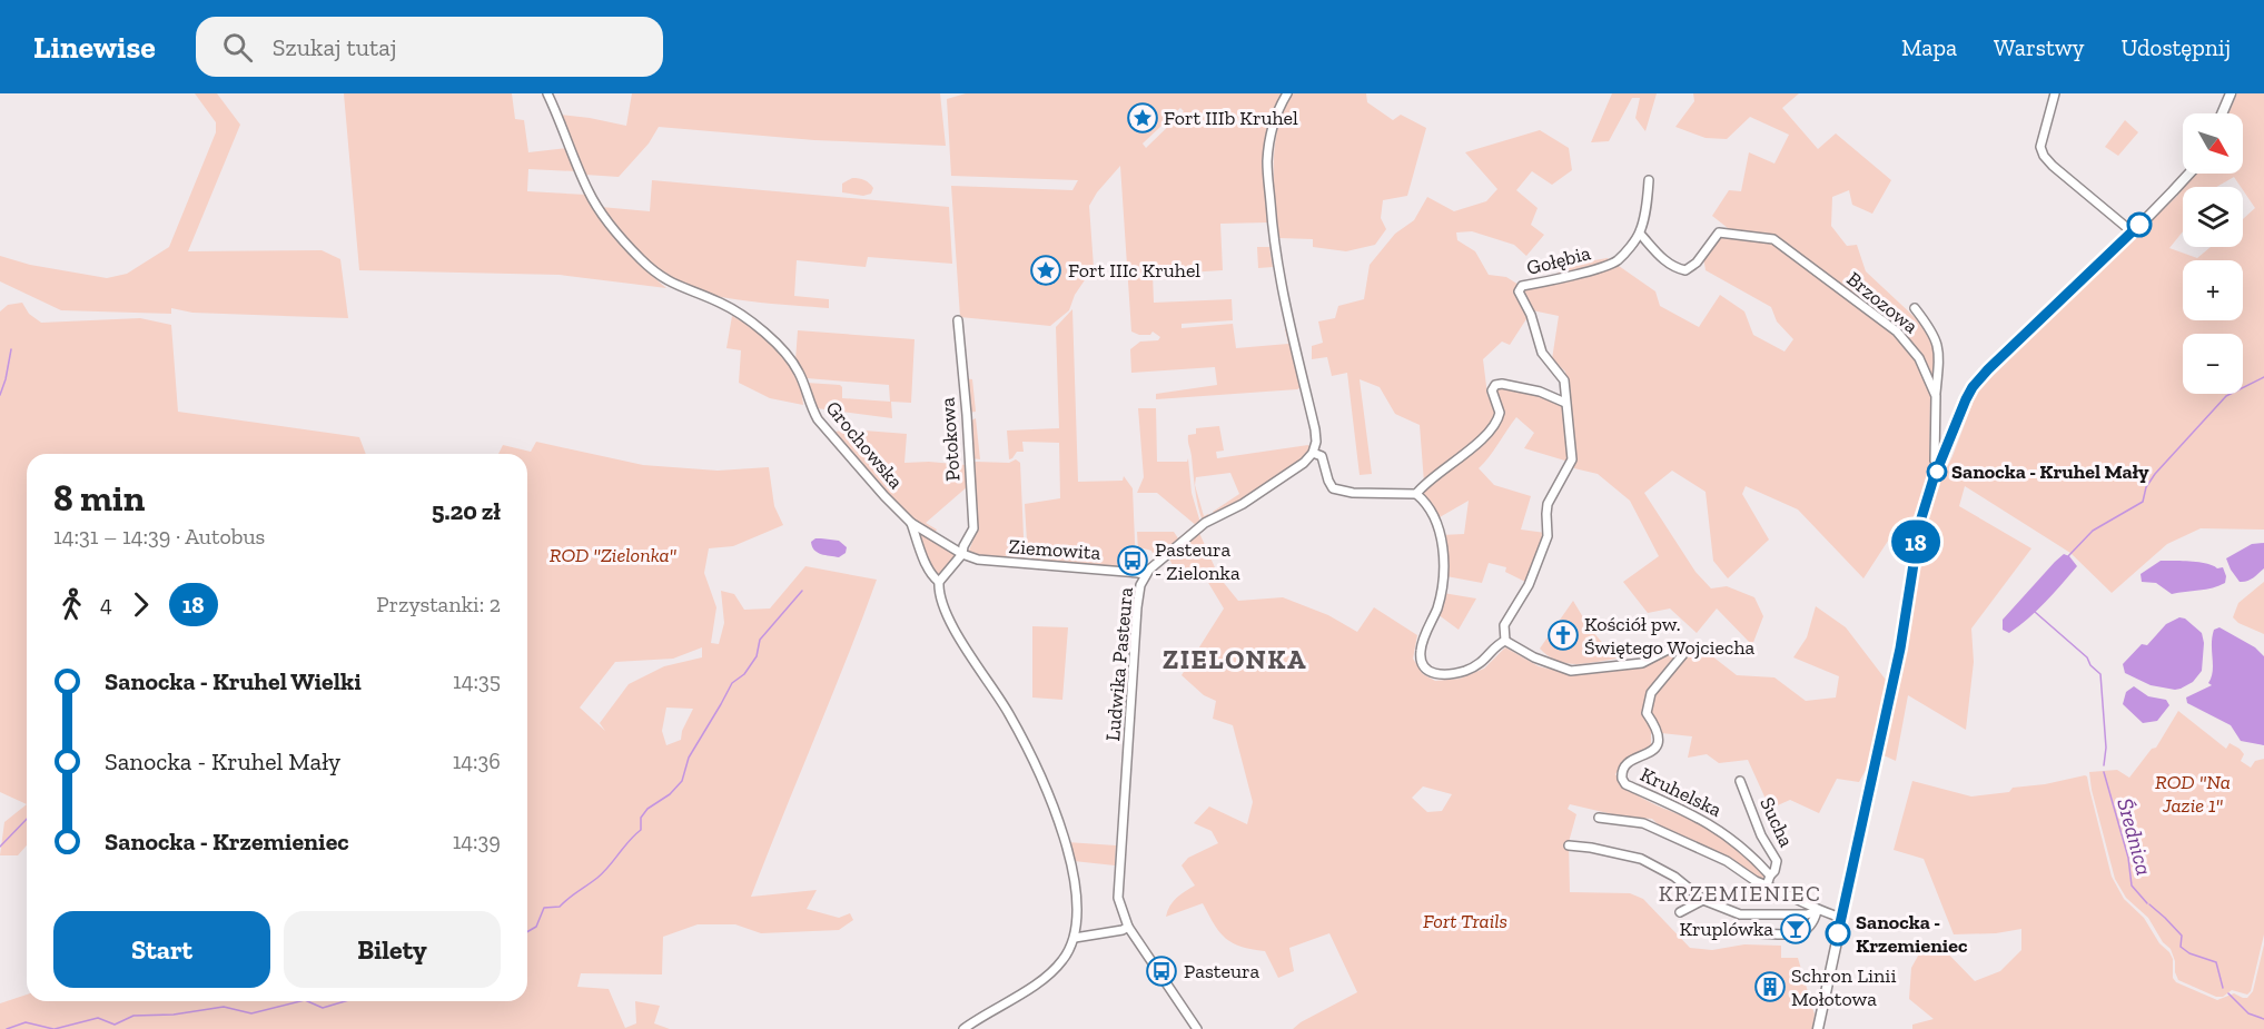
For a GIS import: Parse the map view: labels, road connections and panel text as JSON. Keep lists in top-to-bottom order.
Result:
{
  "streets": {
    "street": [
      "Gołębia",
      "Brzozowa",
      "Potokowa",
      "Grochowska",
      "Ziemowita",
      "Ludwika Pasteura",
      "Kruhelska",
      "Sucha"
    ]
  },
  "crossings": [
    ["Gołębia", "Brzozowa"],
    ["Gołębia", "Kruhelska"],
    ["Potokowa", "Grochowska"],
    ["Potokowa", "Ziemowita"],
    ["Grochowska", "Ziemowita"],
    ["Ziemowita", "Ludwika Pasteura"],
    ["Kruhelska", "Sucha"]
  ],
  "districts": ["ZIELONKA", "KRZEMIENIEC"],
  "water": ["Średnica"],
  "parks": ["ROD \"Zielonka\"", "ROD \"Na Jazie 1\"", "Fort Trails"],
  "places": {
    "place": ["Fort IIIb Kruhel", "Fort IIIc Kruhel"],
    "other": ["Sanocka - Kruhel Mały", "Sanocka - Krzemieniec"],
    "bus stop": ["Pasteura - Zielonka", "Pasteura"],
    "church": ["Kościół pw. Świętego Wojciecha"],
    "bar": ["Kruplówka"],
    "building": ["Schron Linii Mołotowa"]
  },
  "lines": ["bus line 18"],
  "north": "bottom right",
  "page": {
    "header": "Linewise",
    "search": "Szukaj tutaj",
    "nav": ["Mapa", "Warstwy", "Udostępnij"],
    "on_map": "18",
    "map_buttons": ["+", "−"],
    "heading": ["8 min", "14:31 – 14:39 · Autobus", "5.20 zł"],
    "legs": ["4", "18", "Przystanki: 2"],
    "list": [
      {
        "name": "Sanocka - Kruhel Wielki",
        "value": "14:35"
      },
      {
        "name": "Sanocka - Kruhel Mały",
        "value": "14:36"
      },
      {
        "name": "Sanocka - Krzemieniec",
        "value": "14:39"
      }
    ],
    "buttons": ["Start", "Bilety"]
  }
}
